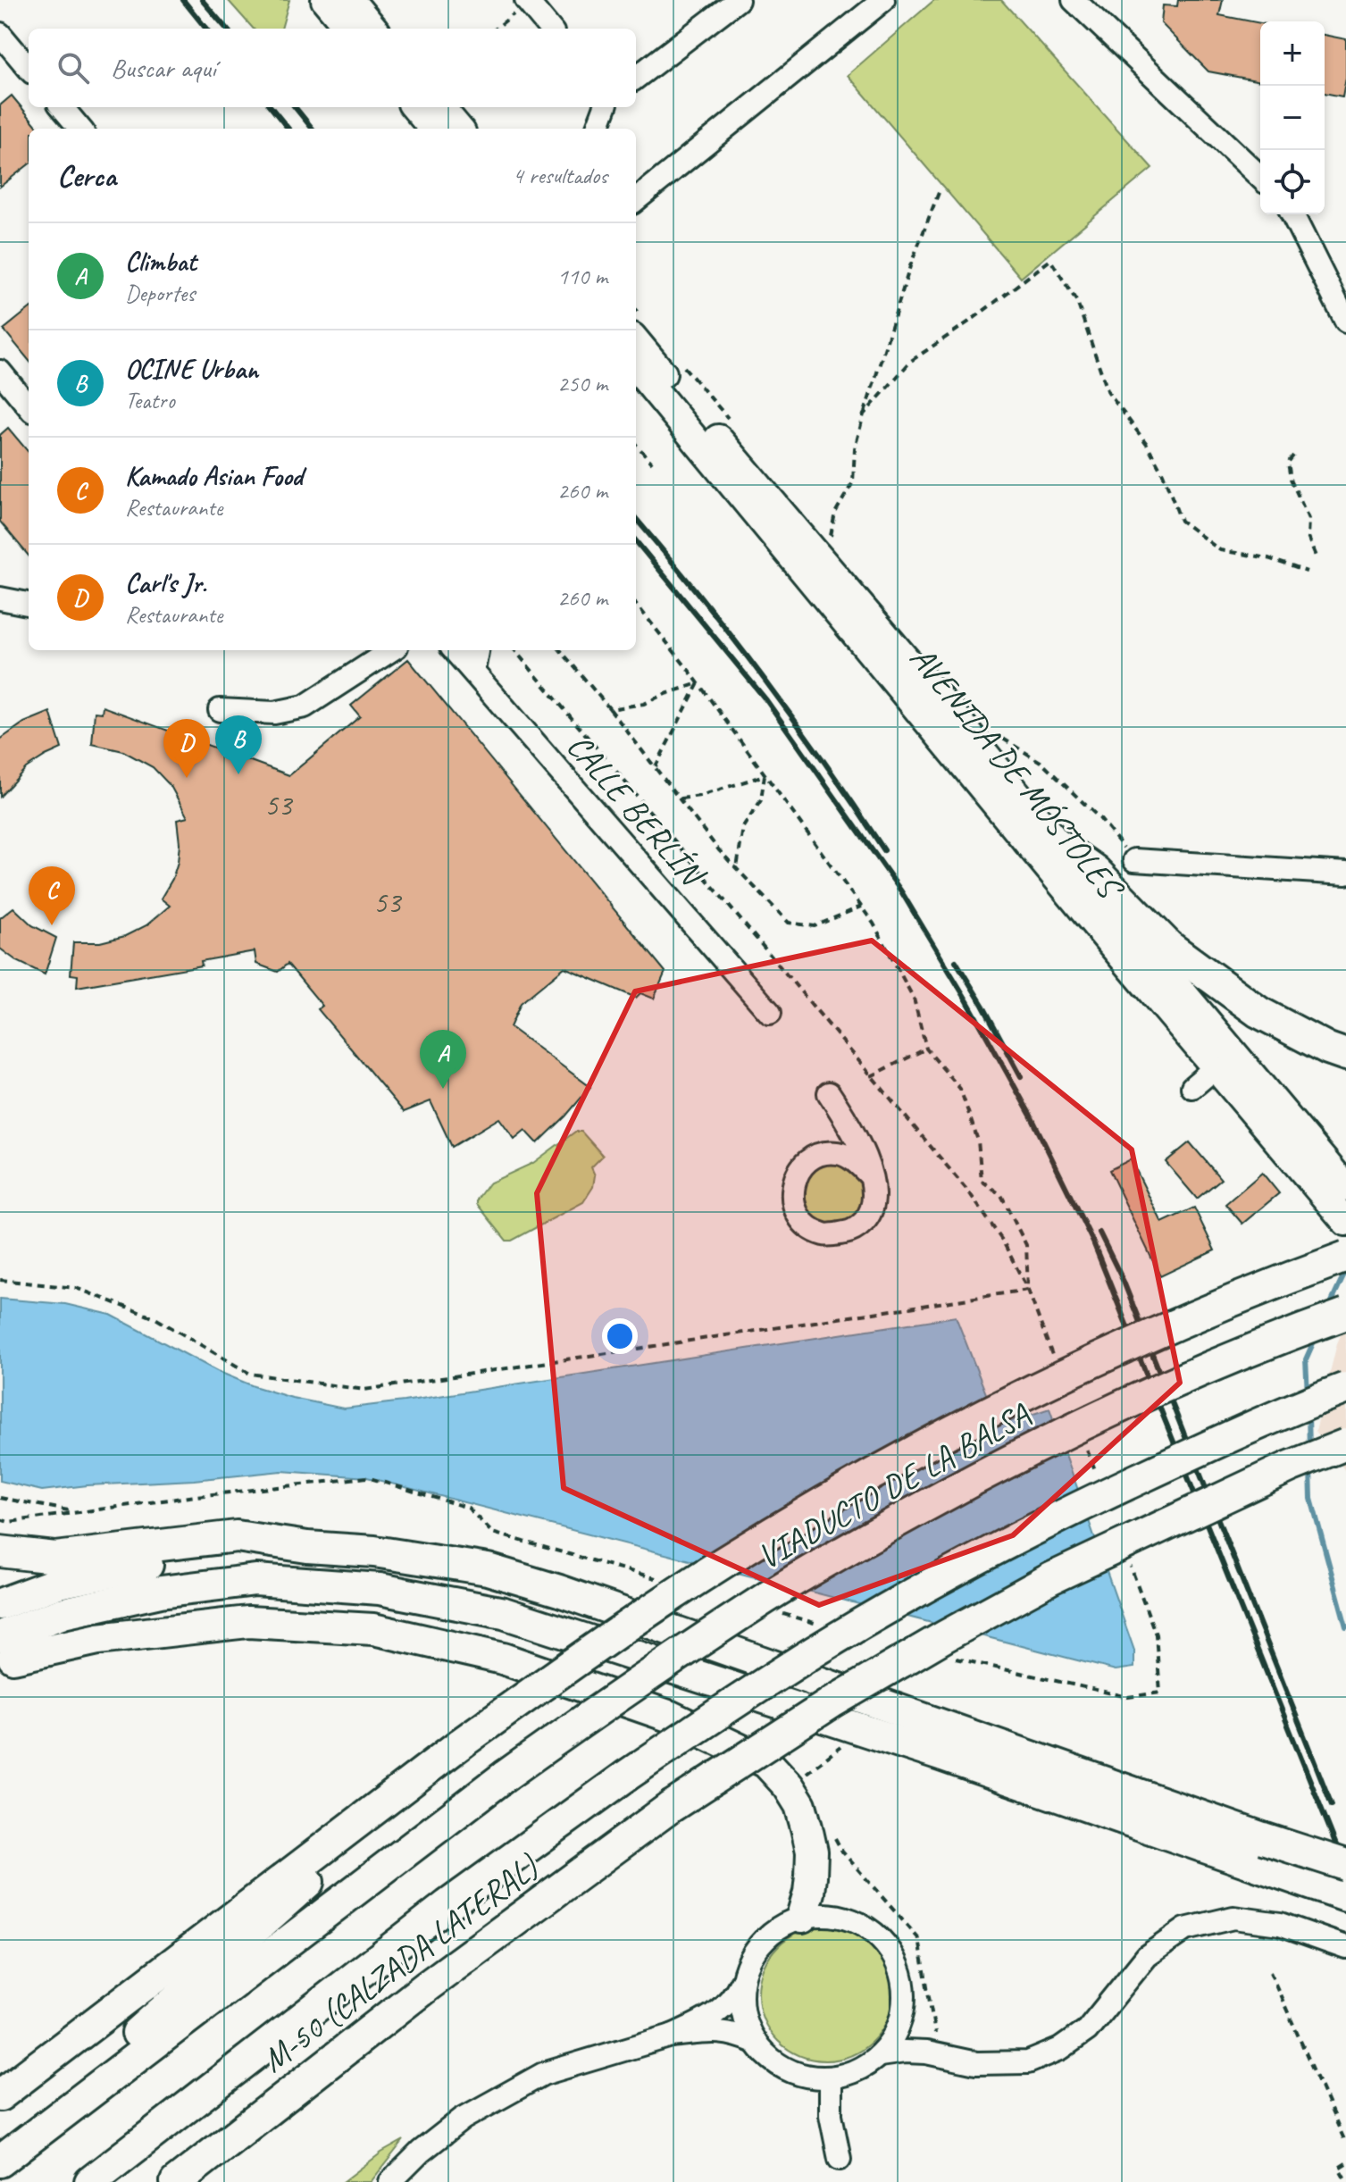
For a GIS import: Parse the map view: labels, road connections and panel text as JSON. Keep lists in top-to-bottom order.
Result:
{
  "streets": {
    "highway": ["VIADUCTO DE LA BALSA", "M-50 (CALZADA LATERAL)"],
    "main road": ["AVENIDA DE MÓSTOLES"],
    "street": ["CALLE BERLÍN"]
  },
  "house_numbers": ["53", "53"],
  "page": {
    "map_buttons": ["+", "−"],
    "search": "Buscar aquí",
    "heading": ["Cerca", "4 resultados"],
    "list": [
      {
        "mark": "A",
        "name": "Climbat",
        "note": "Deportes",
        "value": "110 m"
      },
      {
        "mark": "B",
        "name": "OCINE Urban",
        "note": "Teatro",
        "value": "250 m"
      },
      {
        "mark": "C",
        "name": "Kamado Asian Food",
        "note": "Restaurante",
        "value": "260 m"
      },
      {
        "mark": "D",
        "name": "Carl's Jr.",
        "note": "Restaurante",
        "value": "260 m"
      }
    ],
    "pins": [
      "B",
      "D",
      "C",
      "A"
    ]
  }
}
